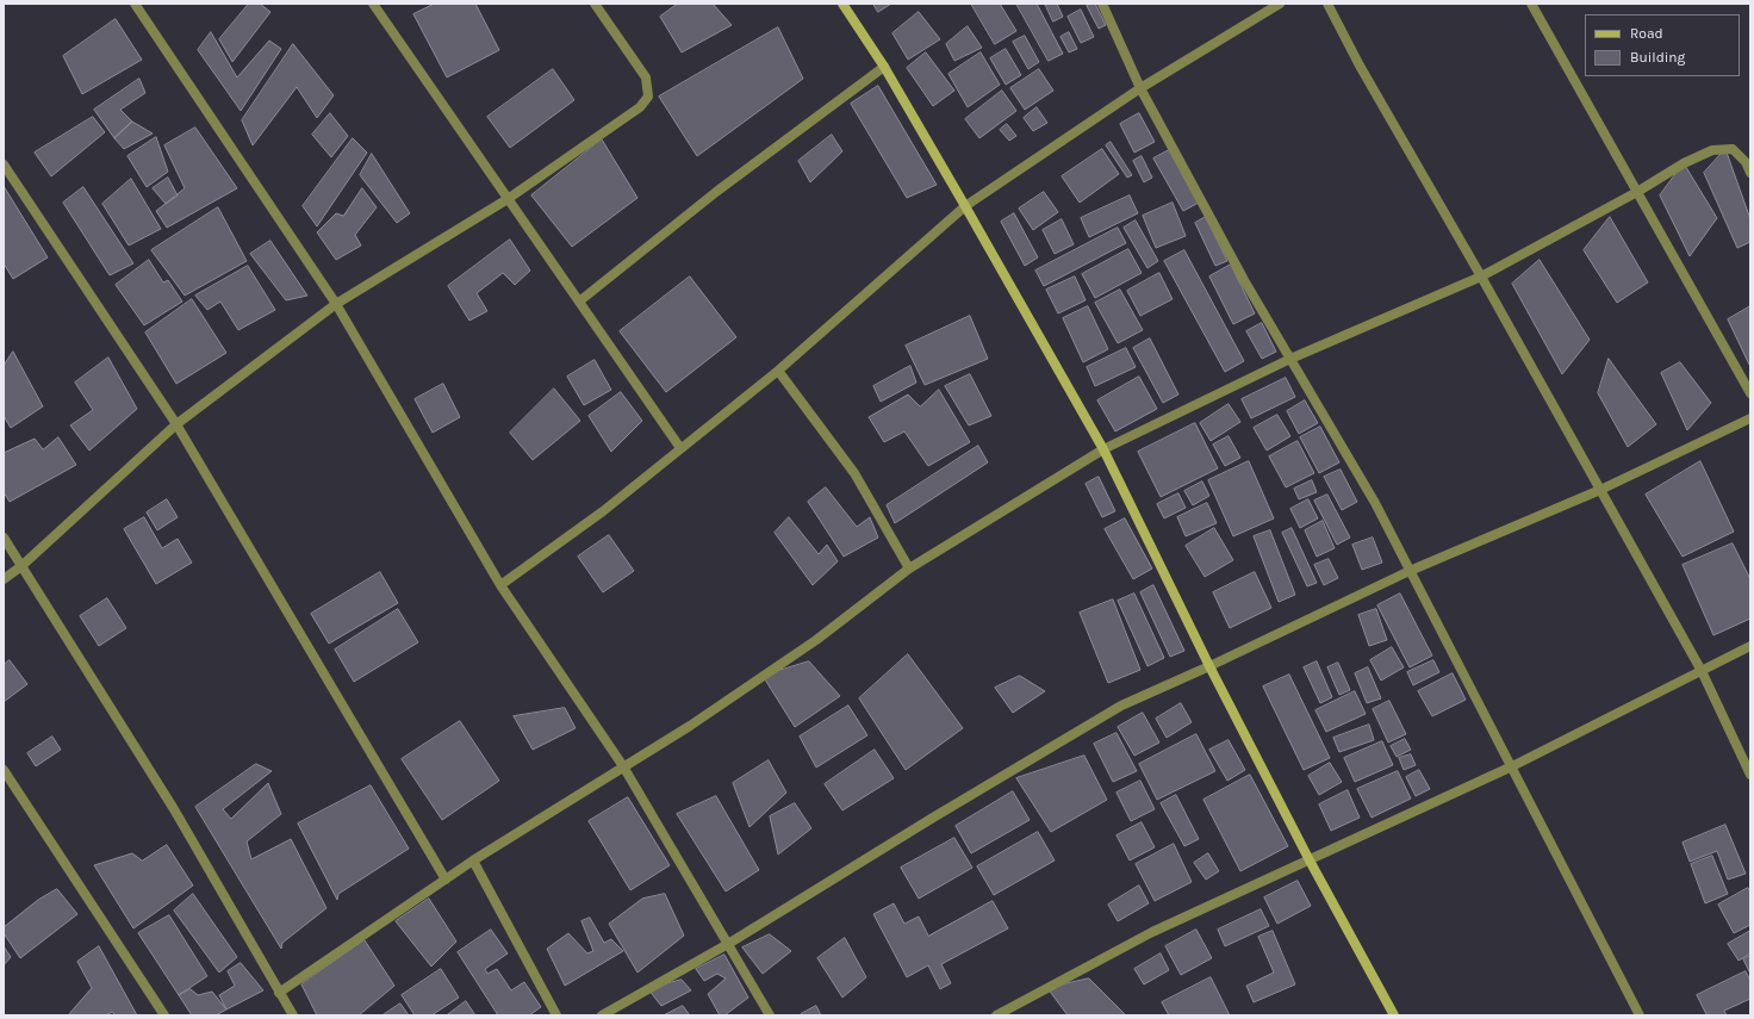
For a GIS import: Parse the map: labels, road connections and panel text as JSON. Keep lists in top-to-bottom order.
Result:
{
  "legend": ["Road", "Building"]
}
